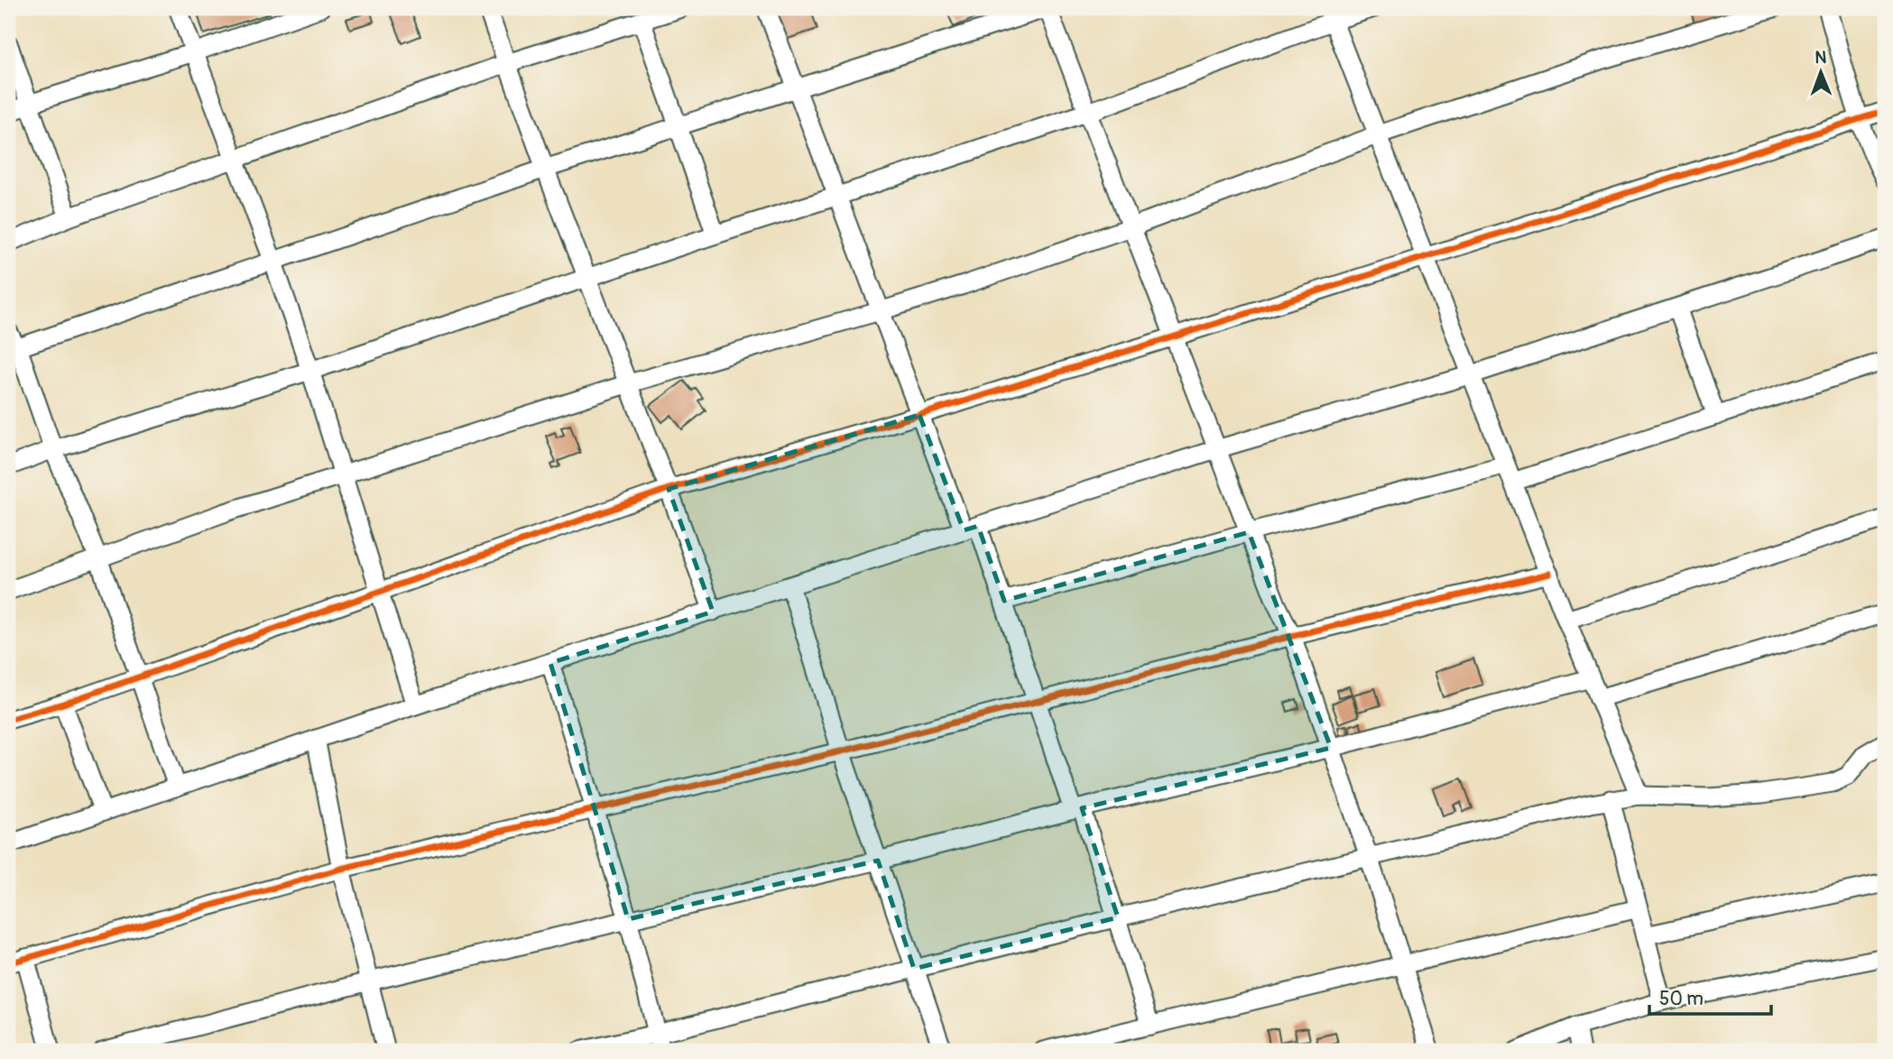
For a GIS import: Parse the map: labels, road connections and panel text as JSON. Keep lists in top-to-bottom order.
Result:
{
  "scale_bar": "50 m",
  "north": "top"
}
